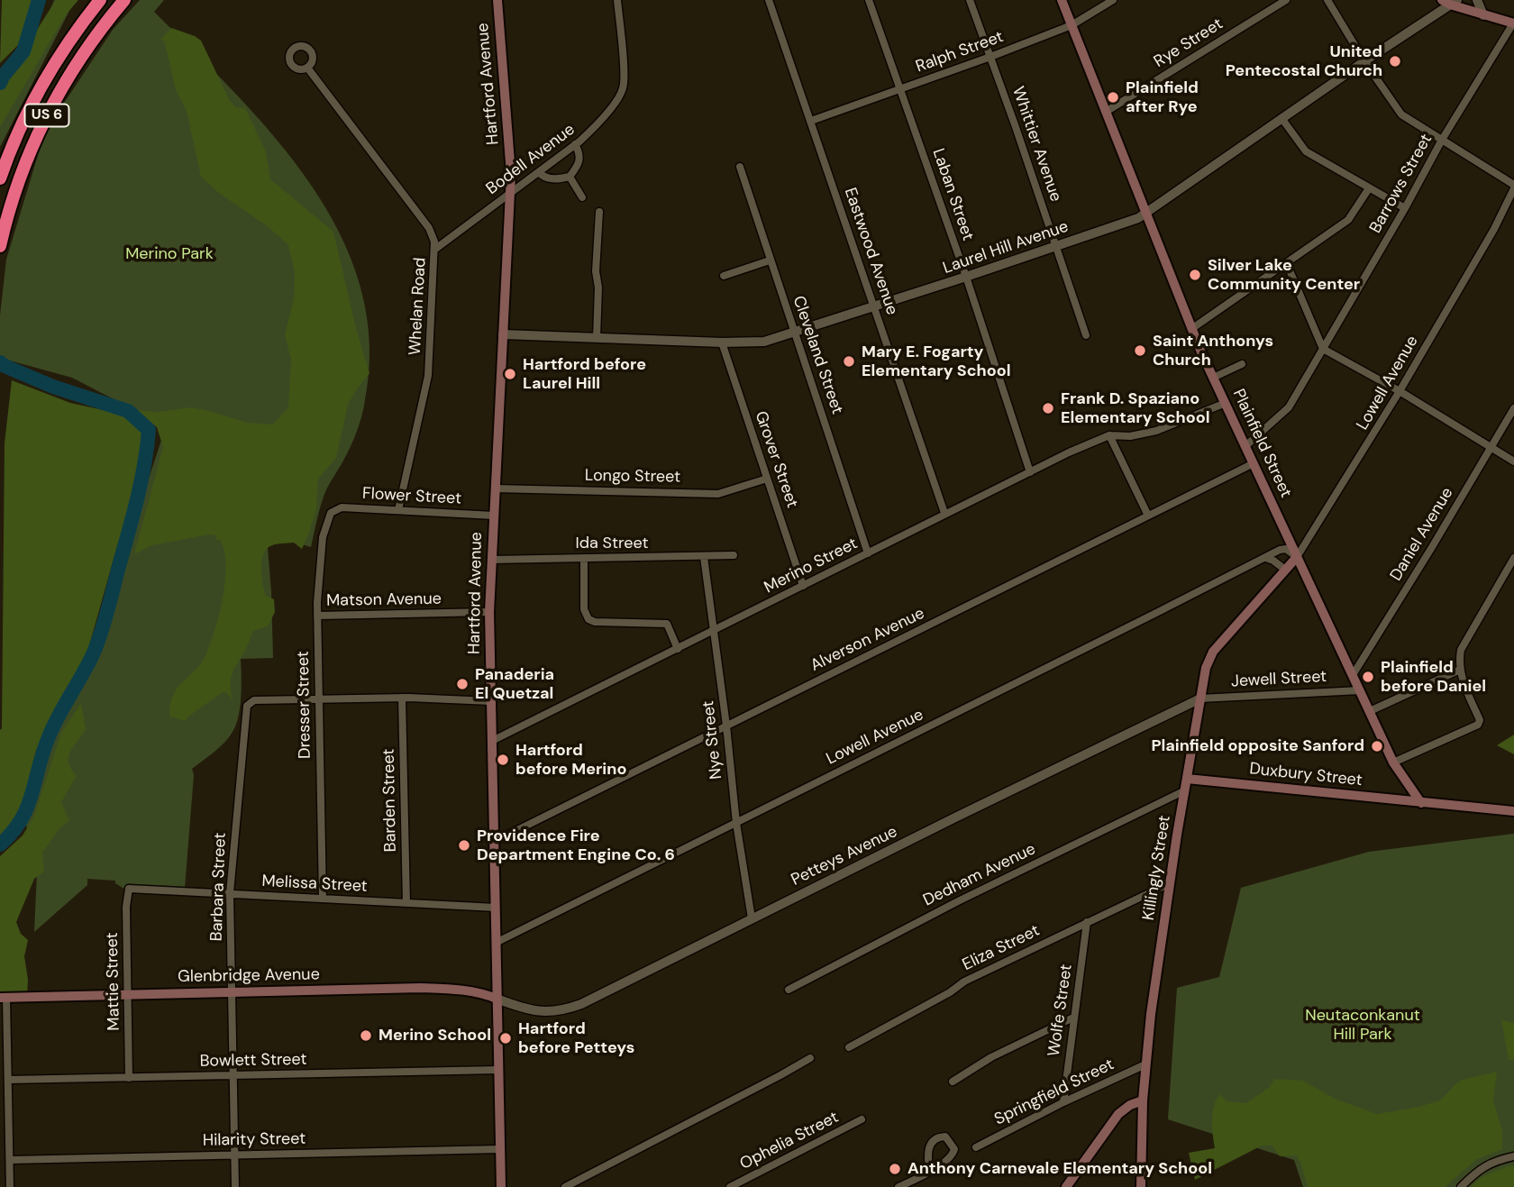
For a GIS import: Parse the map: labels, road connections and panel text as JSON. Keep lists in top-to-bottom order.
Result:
{
  "streets": {
    "highway": ["US 6"],
    "main road": [
      "Hartford Avenue",
      "Plainfield Street",
      "Duxbury Street",
      "Killingly Street",
      "Glenbridge Avenue"
    ],
    "street": [
      "Rye Street",
      "Ralph Street",
      "Whittier Avenue",
      "Bodell Avenue",
      "Barrows Street",
      "Laban Street",
      "Laurel Hill Avenue",
      "Eastwood Avenue",
      "Whelan Road",
      "Cleveland Street",
      "Lowell Avenue",
      "Grover Street",
      "Longo Street",
      "Flower Street",
      "Daniel Avenue",
      "Ida Street",
      "Merino Street",
      "Matson Avenue",
      "Alverson Avenue",
      "Jewell Street",
      "Dresser Street",
      "Nye Street",
      "Barden Street",
      "Petteys Avenue",
      "Dedham Avenue",
      "Melissa Street",
      "Barbara Street",
      "Eliza Street",
      "Mattie Street",
      "Wolfe Street",
      "Bowlett Street",
      "Springfield Street",
      "Hilarity Street",
      "Ophelia Street"
    ]
  },
  "crossings": [
    ["Rye Street", "Plainfield Street"],
    ["Ralph Street", "Whittier Avenue"],
    ["Ralph Street", "Laban Street"],
    ["Ralph Street", "Eastwood Avenue"],
    ["Ralph Street", "Plainfield Street"],
    ["Hartford Avenue", "Bodell Avenue"],
    ["Hartford Avenue", "Laurel Hill Avenue"],
    ["Hartford Avenue", "Lowell Avenue"],
    ["Hartford Avenue", "Longo Street"],
    ["Hartford Avenue", "Flower Street"],
    ["Hartford Avenue", "Ida Street"],
    ["Hartford Avenue", "Merino Street"],
    ["Hartford Avenue", "Matson Avenue"],
    ["Hartford Avenue", "Alverson Avenue"],
    ["Hartford Avenue", "Petteys Avenue"],
    ["Hartford Avenue", "Melissa Street"],
    ["Hartford Avenue", "Glenbridge Avenue"],
    ["Hartford Avenue", "Bowlett Street"],
    ["Hartford Avenue", "Hilarity Street"],
    ["Whittier Avenue", "Laurel Hill Avenue"],
    ["Bodell Avenue", "Whelan Road"],
    ["Barrows Street", "Plainfield Street"],
    ["Laban Street", "Laurel Hill Avenue"],
    ["Laban Street", "Merino Street"],
    ["Laurel Hill Avenue", "Eastwood Avenue"],
    ["Laurel Hill Avenue", "Cleveland Street"],
    ["Laurel Hill Avenue", "Plainfield Street"],
    ["Laurel Hill Avenue", "Grover Street"],
    ["Eastwood Avenue", "Merino Street"],
    ["Whelan Road", "Flower Street"],
    ["Cleveland Street", "Merino Street"],
    ["Lowell Avenue", "Plainfield Street"],
    ["Lowell Avenue", "Nye Street"],
    ["Lowell Avenue", "Killingly Street"],
    ["Plainfield Street", "Daniel Avenue"],
    ["Plainfield Street", "Merino Street"],
    ["Plainfield Street", "Alverson Avenue"],
    ["Plainfield Street", "Jewell Street"],
    ["Plainfield Street", "Duxbury Street"],
    ["Plainfield Street", "Killingly Street"],
    ["Grover Street", "Longo Street"],
    ["Grover Street", "Merino Street"],
    ["Flower Street", "Dresser Street"],
    ["Ida Street", "Nye Street"],
    ["Merino Street", "Nye Street"],
    ["Matson Avenue", "Dresser Street"],
    ["Alverson Avenue", "Nye Street"],
    ["Jewell Street", "Petteys Avenue"],
    ["Jewell Street", "Killingly Street"],
    ["Dresser Street", "Melissa Street"],
    ["Dresser Street", "Barbara Street"],
    ["Nye Street", "Petteys Avenue"],
    ["Duxbury Street", "Killingly Street"],
    ["Barden Street", "Melissa Street"],
    ["Petteys Avenue", "Killingly Street"],
    ["Petteys Avenue", "Glenbridge Avenue"],
    ["Killingly Street", "Dedham Avenue"],
    ["Killingly Street", "Eliza Street"],
    ["Killingly Street", "Springfield Street"],
    ["Melissa Street", "Barbara Street"],
    ["Melissa Street", "Mattie Street"],
    ["Barbara Street", "Glenbridge Avenue"],
    ["Barbara Street", "Bowlett Street"],
    ["Barbara Street", "Hilarity Street"],
    ["Eliza Street", "Wolfe Street"],
    ["Glenbridge Avenue", "Mattie Street"],
    ["Mattie Street", "Bowlett Street"],
    ["Wolfe Street", "Springfield Street"]
  ],
  "parks": ["Merino Park", "Neutaconkanut Hill Park"],
  "places": [
    "United Pentecostal Church",
    "Plainfield after Rye",
    "Silver Lake Community Center",
    "Saint Anthonys Church",
    "Mary E. Fogarty Elementary School",
    "Hartford before Laurel Hill",
    "Frank D. Spaziano Elementary School",
    "Plainfield before Daniel",
    "Panaderia El Quetzal",
    "Plainfield opposite Sanford",
    "Hartford before Merino",
    "Providence Fire Department Engine Co. 6",
    "Merino School",
    "Hartford before Petteys",
    "Anthony Carnevale Elementary School"
  ]
}
